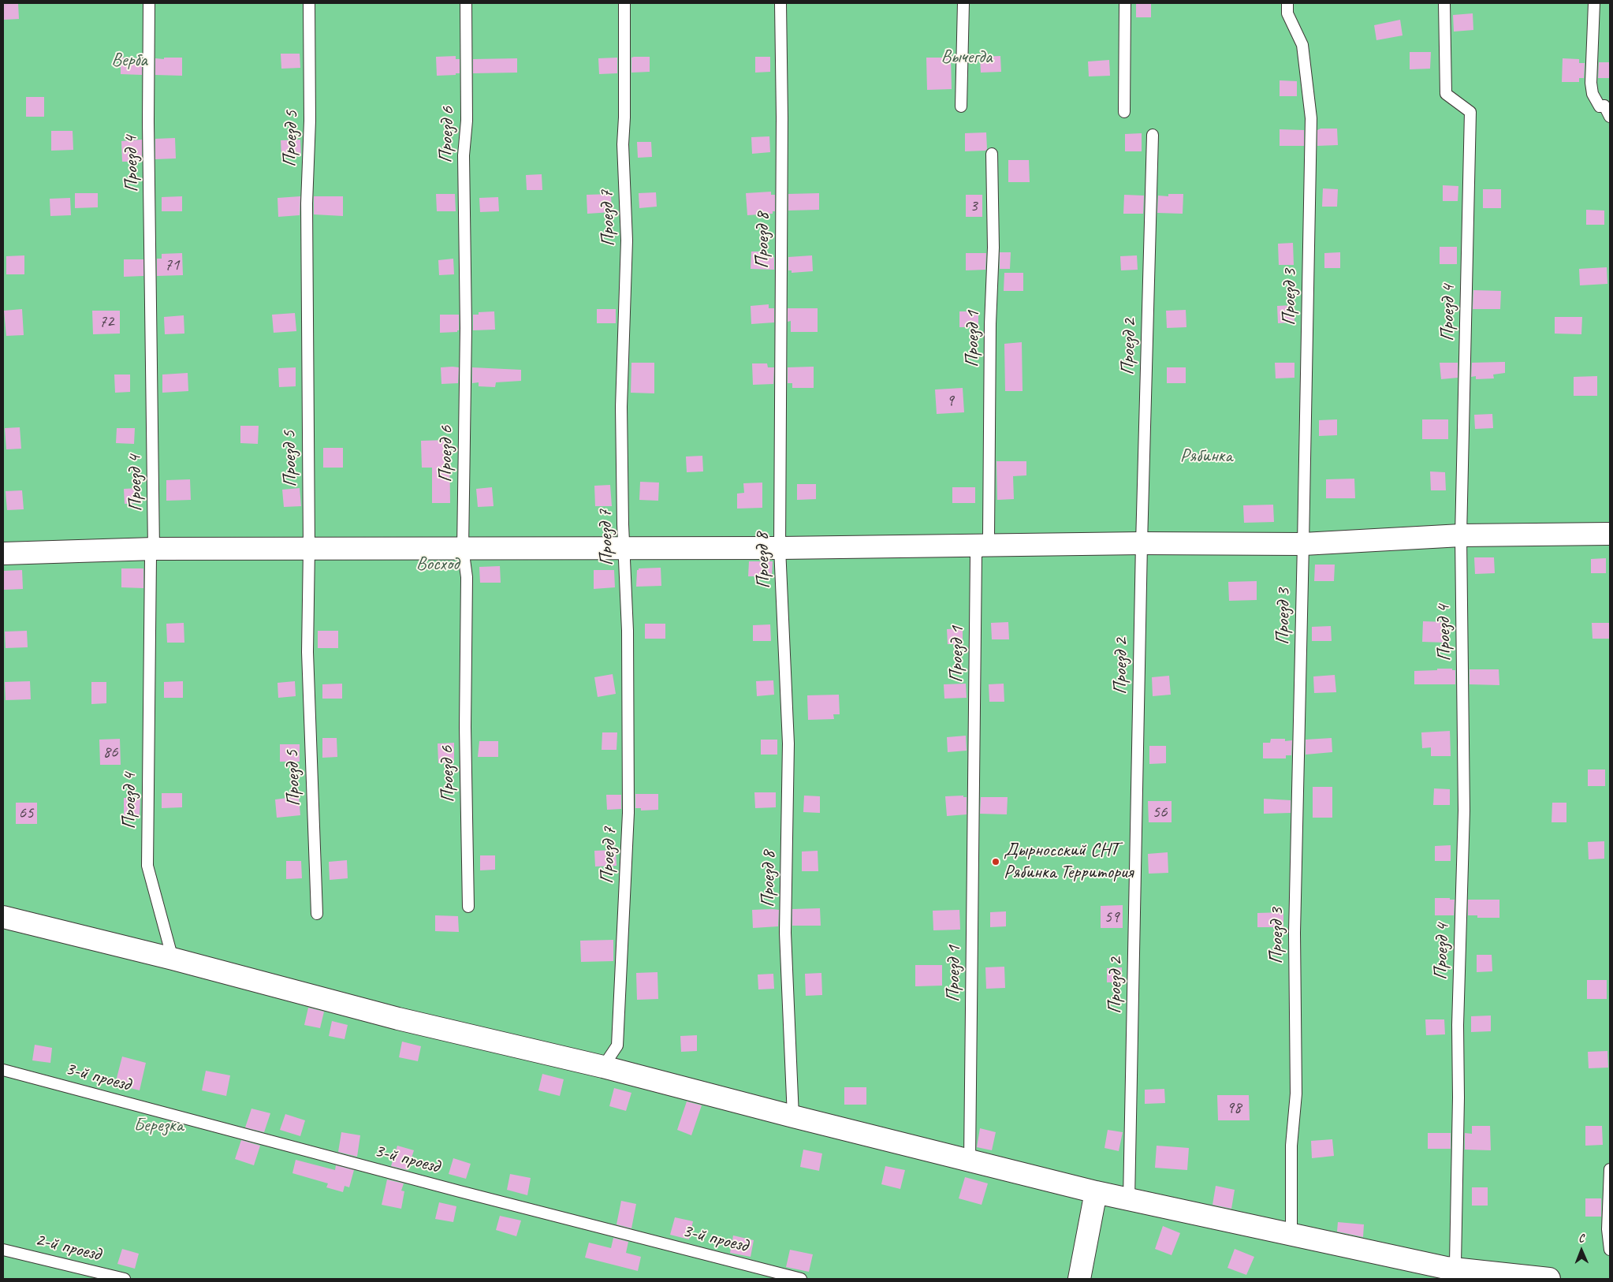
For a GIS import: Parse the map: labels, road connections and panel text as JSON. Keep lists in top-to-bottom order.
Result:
{
  "streets": {
    "lane": [
      "Проезд 6",
      "Проезд 5",
      "Проезд 4",
      "Проезд 7",
      "Проезд 8",
      "Проезд 3",
      "Проезд 1",
      "Проезд 2",
      "3-й проезд",
      "2-й проезд"
    ]
  },
  "parks": [
    "Вычегда",
    "Верба",
    "Рябинка",
    "Восход",
    "Березка"
  ],
  "places": ["Дырносский СНТ Рябинка Территория"],
  "house_numbers": [
    "3",
    "71",
    "72",
    "9",
    "86",
    "56",
    "65",
    "59",
    "98"
  ],
  "north": "top"
}
